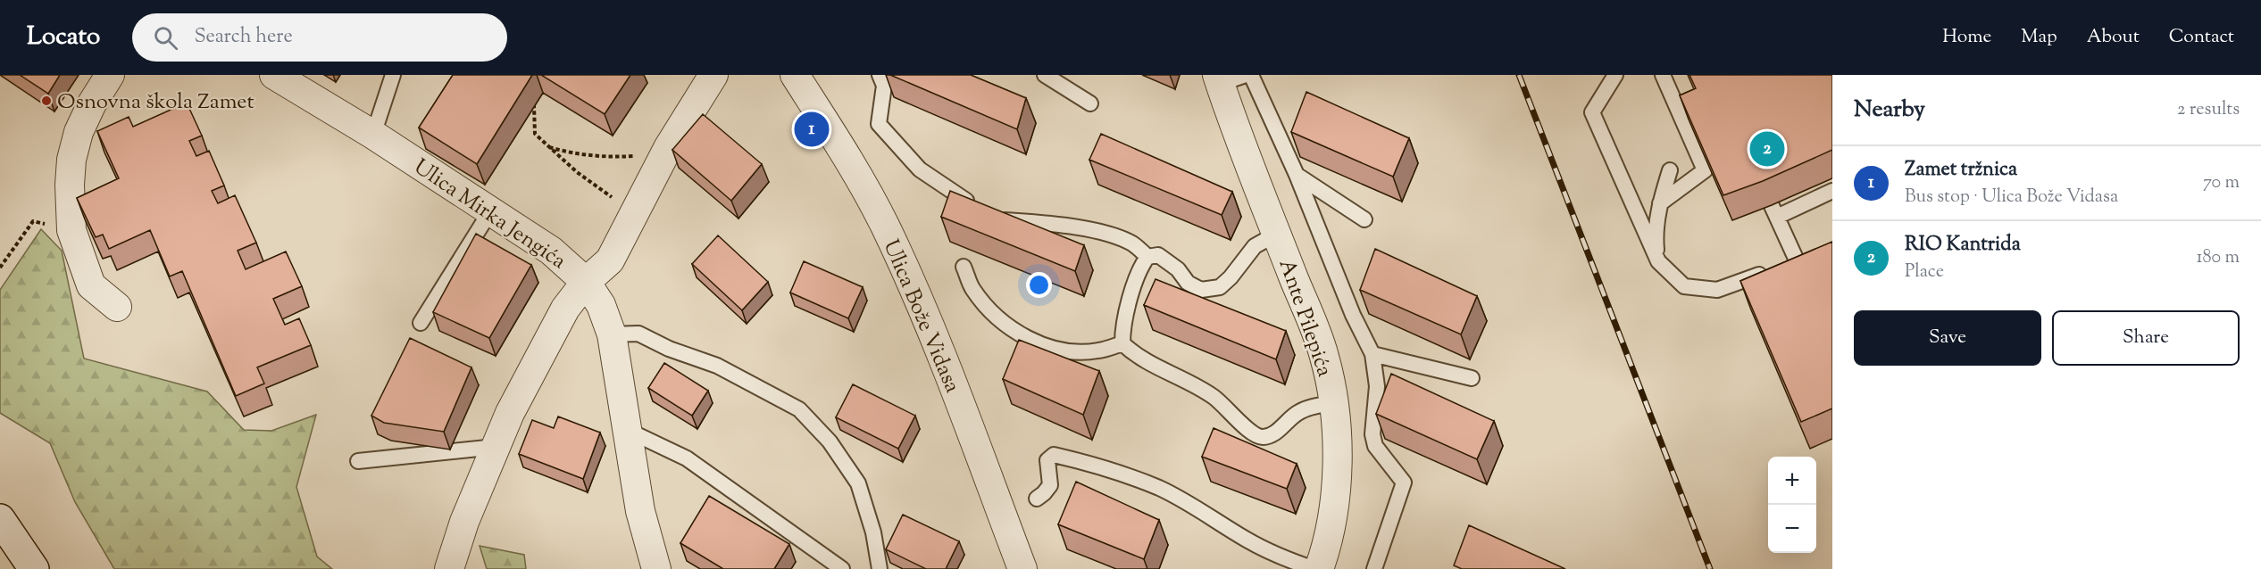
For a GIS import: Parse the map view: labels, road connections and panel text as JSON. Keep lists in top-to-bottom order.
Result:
{
  "streets": {
    "street": ["Ulica Mirka Jengića", "Ulica Bože Vidasa", "Ante Pilepića"]
  },
  "places": ["Osnovna škola Zamet"],
  "page": {
    "header": "Locato",
    "search": "Search here",
    "nav": [
      "Home",
      "Map",
      "About",
      "Contact"
    ],
    "heading": ["Nearby", "2 results"],
    "pins": ["1", "2"],
    "list": [
      {
        "mark": "1",
        "name": "Zamet tržnica",
        "note": "Bus stop · Ulica Bože Vidasa",
        "value": "70 m"
      },
      {
        "mark": "2",
        "name": "RIO Kantrida",
        "note": "Place",
        "value": "180 m"
      }
    ],
    "buttons": ["Save", "Share"],
    "map_buttons": ["+", "−"]
  }
}
